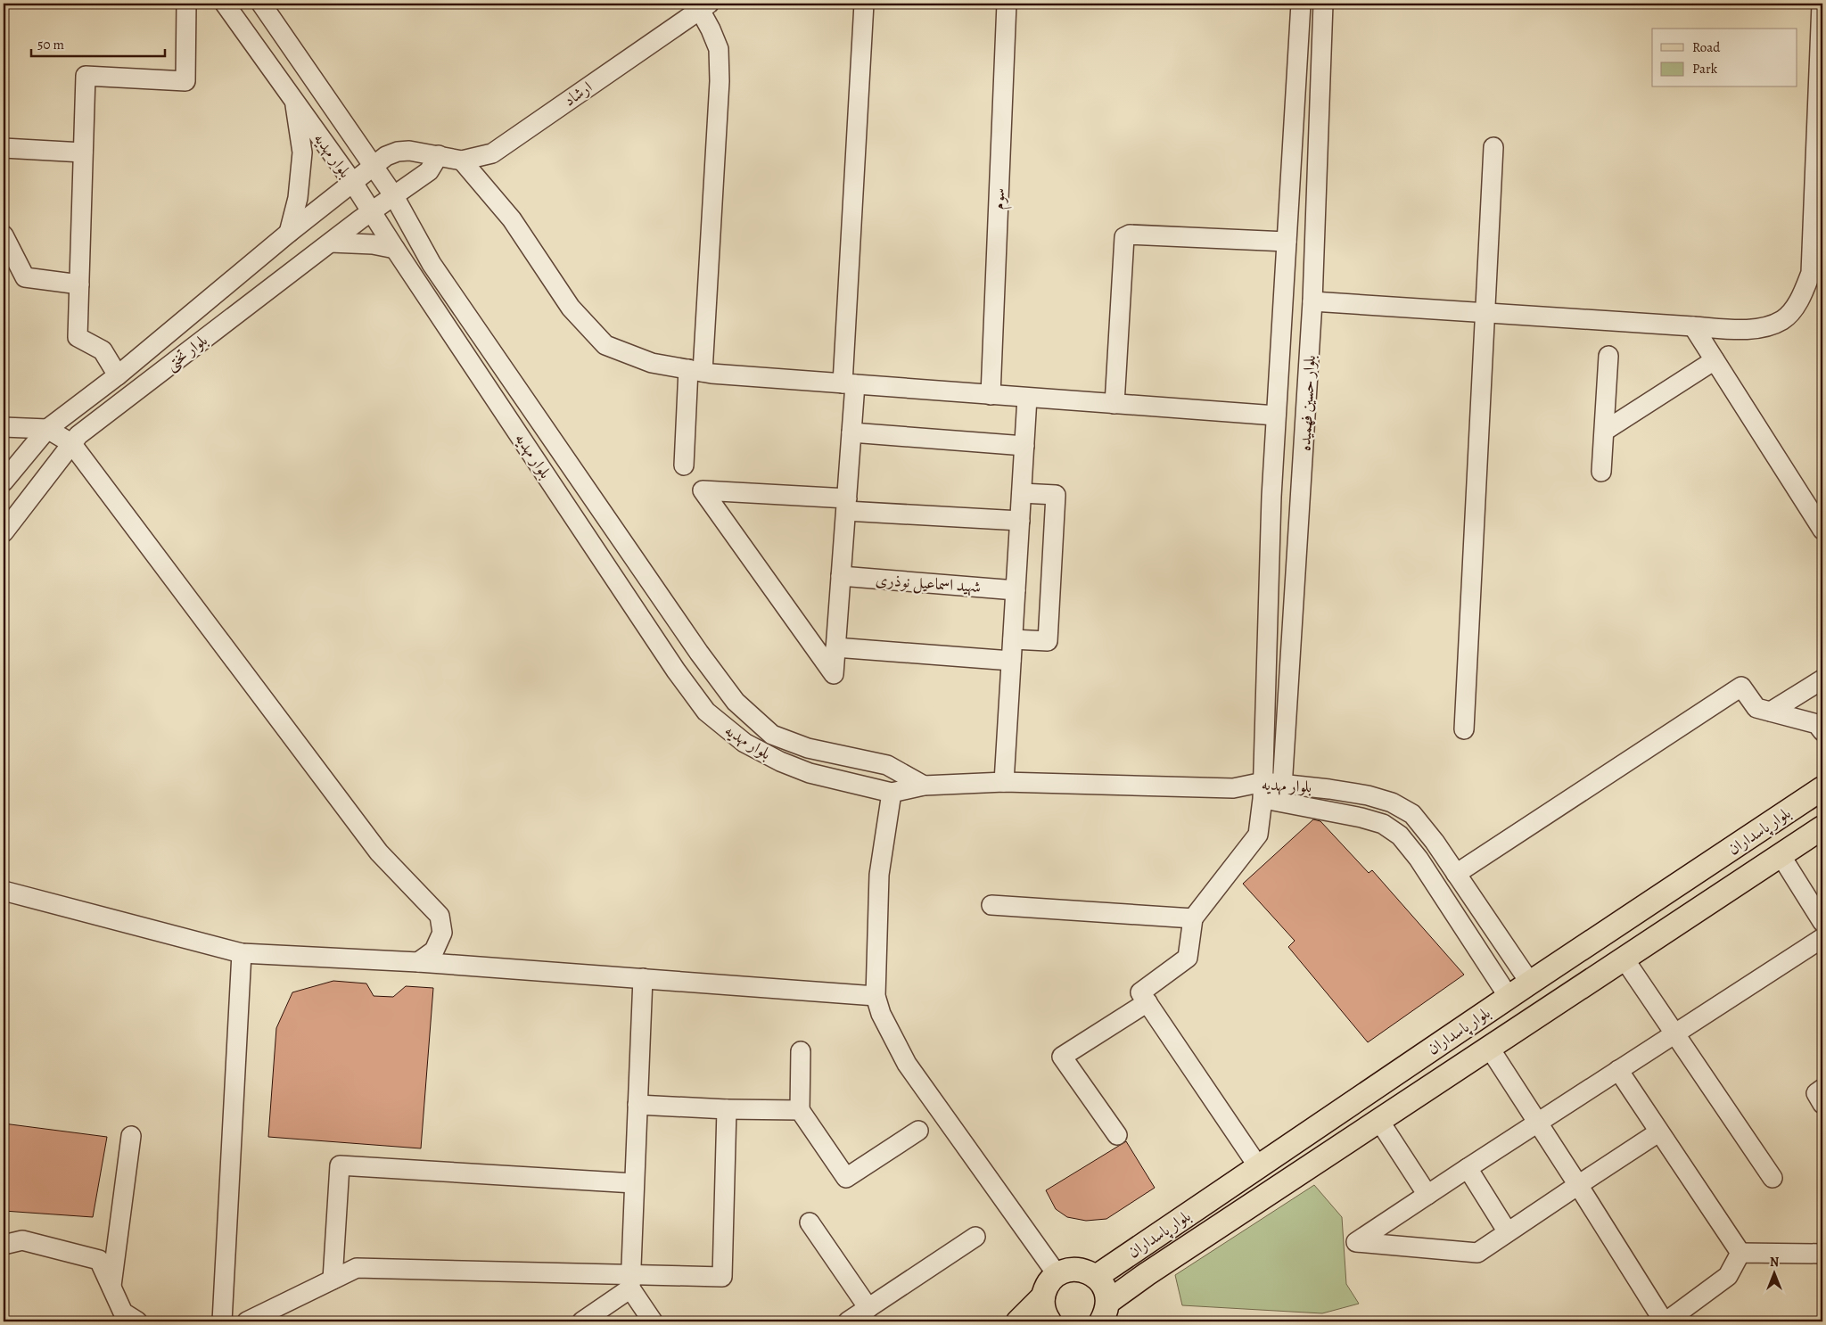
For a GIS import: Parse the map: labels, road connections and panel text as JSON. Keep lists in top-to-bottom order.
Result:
{
  "streets": {
    "main road": ["بلوار پاسداران"],
    "street": [
      "ارشاد",
      "بلوار مهدیه",
      "سوم",
      "بلوار تختی",
      "بلوار حسین فهمیده",
      "شهید اسماعیل نوذری"
    ]
  },
  "crossings": [
    ["ارشاد", "بلوار مهدیه"],
    ["ارشاد", "بلوار تختی"],
    ["بلوار مهدیه", "بلوار تختی"],
    ["بلوار مهدیه", "بلوار حسین فهمیده"],
    ["بلوار مهدیه", "بلوار پاسداران"]
  ],
  "legend": ["Road", "Park"],
  "scale_bar": "50 m",
  "north": "top"
}
